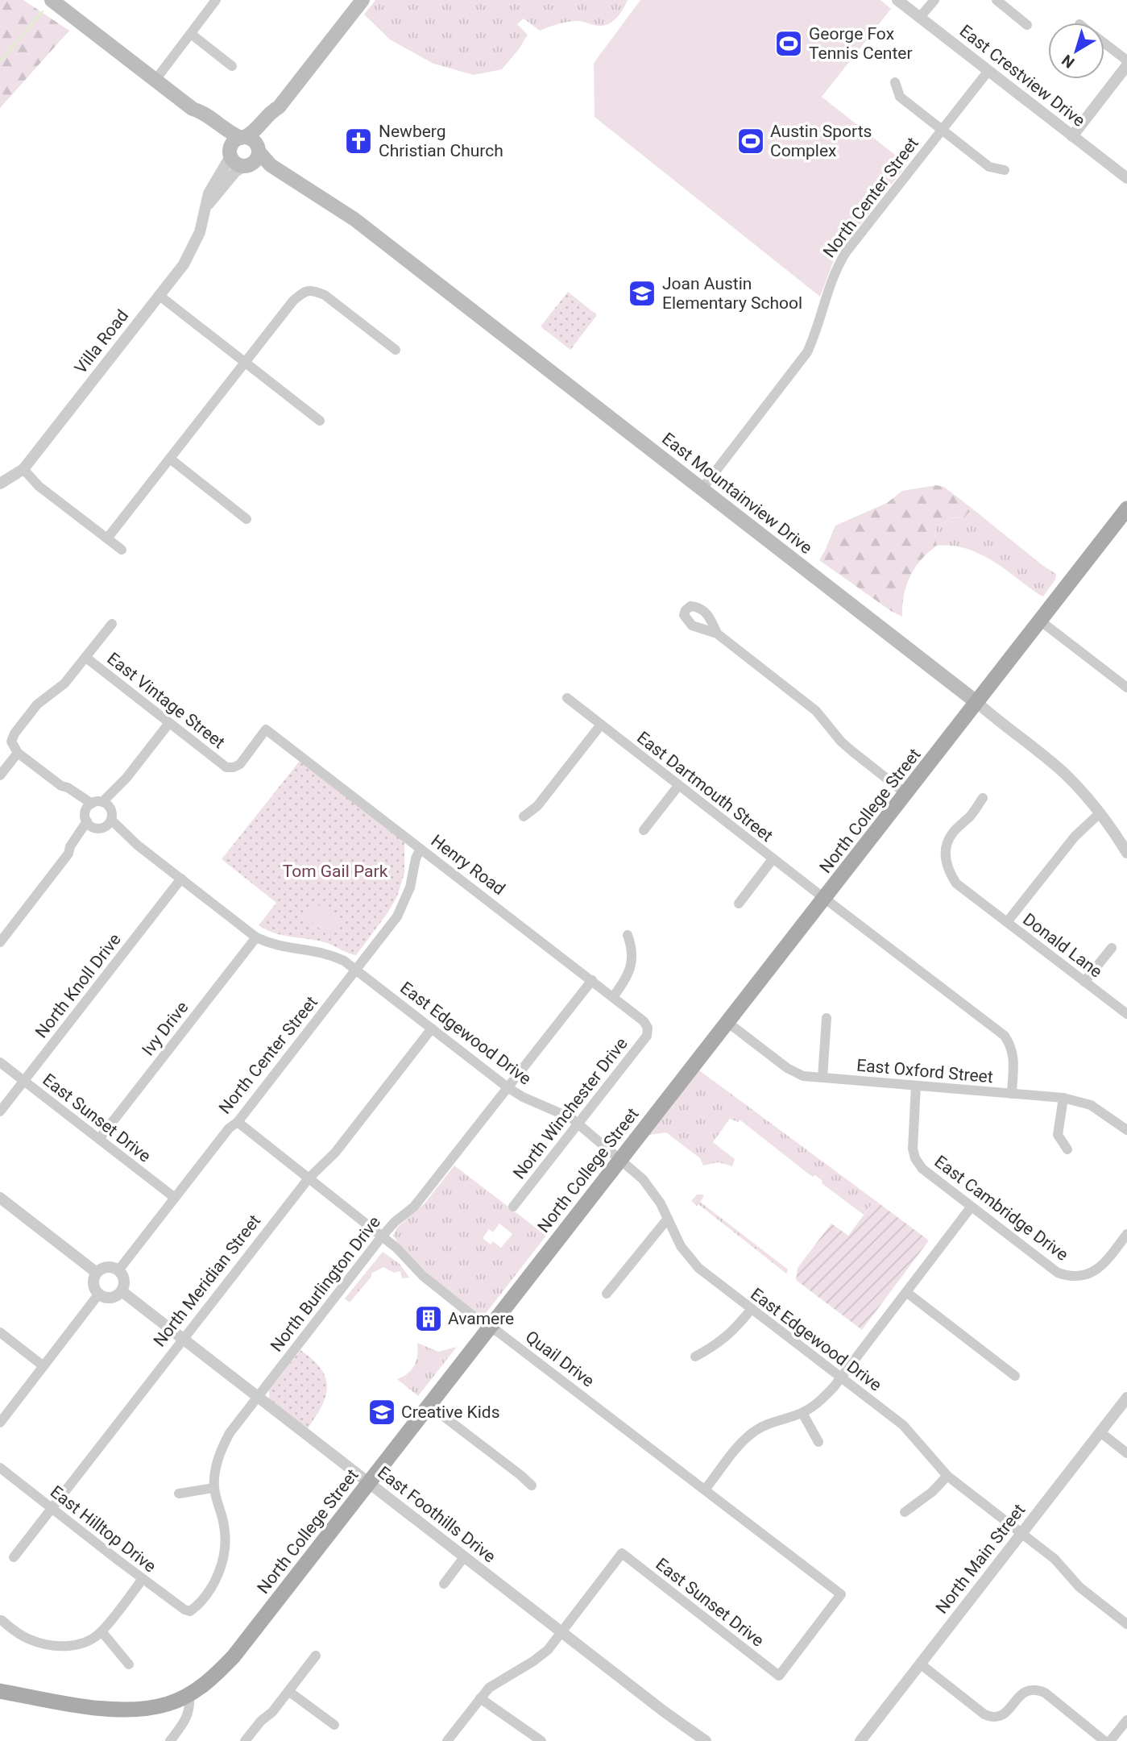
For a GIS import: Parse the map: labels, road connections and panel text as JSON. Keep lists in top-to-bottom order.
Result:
{
  "streets": {
    "main road": ["East Mountainview Drive", "North College Street"],
    "street": [
      "East Crestview Drive",
      "North Center Street",
      "Villa Road",
      "East Vintage Street",
      "East Dartmouth Street",
      "Henry Road",
      "Donald Lane",
      "North Knoll Drive",
      "Ivy Drive",
      "East Edgewood Drive",
      "East Oxford Street",
      "North Winchester Drive",
      "East Sunset Drive",
      "East Cambridge Drive",
      "North Meridian Street",
      "North Burlington Drive",
      "Quail Drive",
      "East Foothills Drive",
      "East Hilltop Drive",
      "North Main Street"
    ]
  },
  "crossings": [
    ["East Crestview Drive", "North Center Street"],
    ["North Center Street", "East Mountainview Drive"],
    ["North Center Street", "Henry Road"],
    ["North Center Street", "East Edgewood Drive"],
    ["North Center Street", "East Sunset Drive"],
    ["North Center Street", "Quail Drive"],
    ["North Center Street", "East Foothills Drive"],
    ["Villa Road", "East Mountainview Drive"],
    ["East Mountainview Drive", "North College Street"],
    ["East Vintage Street", "Henry Road"],
    ["East Dartmouth Street", "North College Street"],
    ["East Dartmouth Street", "East Oxford Street"],
    ["North College Street", "East Edgewood Drive"],
    ["North College Street", "East Oxford Street"],
    ["North College Street", "Quail Drive"],
    ["North College Street", "East Foothills Drive"],
    ["Henry Road", "North Winchester Drive"],
    ["Henry Road", "North Burlington Drive"],
    ["North Knoll Drive", "East Edgewood Drive"],
    ["North Knoll Drive", "East Sunset Drive"],
    ["Ivy Drive", "East Edgewood Drive"],
    ["Ivy Drive", "East Sunset Drive"],
    ["East Edgewood Drive", "North Winchester Drive"],
    ["East Edgewood Drive", "North Meridian Street"],
    ["East Edgewood Drive", "North Burlington Drive"],
    ["East Edgewood Drive", "North Main Street"],
    ["East Oxford Street", "East Cambridge Drive"],
    ["East Sunset Drive", "Quail Drive"],
    ["East Sunset Drive", "East Foothills Drive"],
    ["North Meridian Street", "Quail Drive"],
    ["North Meridian Street", "East Foothills Drive"],
    ["North Meridian Street", "East Hilltop Drive"],
    ["North Burlington Drive", "Quail Drive"],
    ["North Burlington Drive", "East Foothills Drive"],
    ["North Burlington Drive", "East Hilltop Drive"]
  ],
  "parks": ["Tom Gail Park"],
  "places": {
    "sports": ["George Fox Tennis Center", "Austin Sports Complex"],
    "church": ["Newberg Christian Church"],
    "school or university": ["Joan Austin Elementary School", "Creative Kids"],
    "building": ["Avamere"]
  },
  "north": "bottom left"
}
